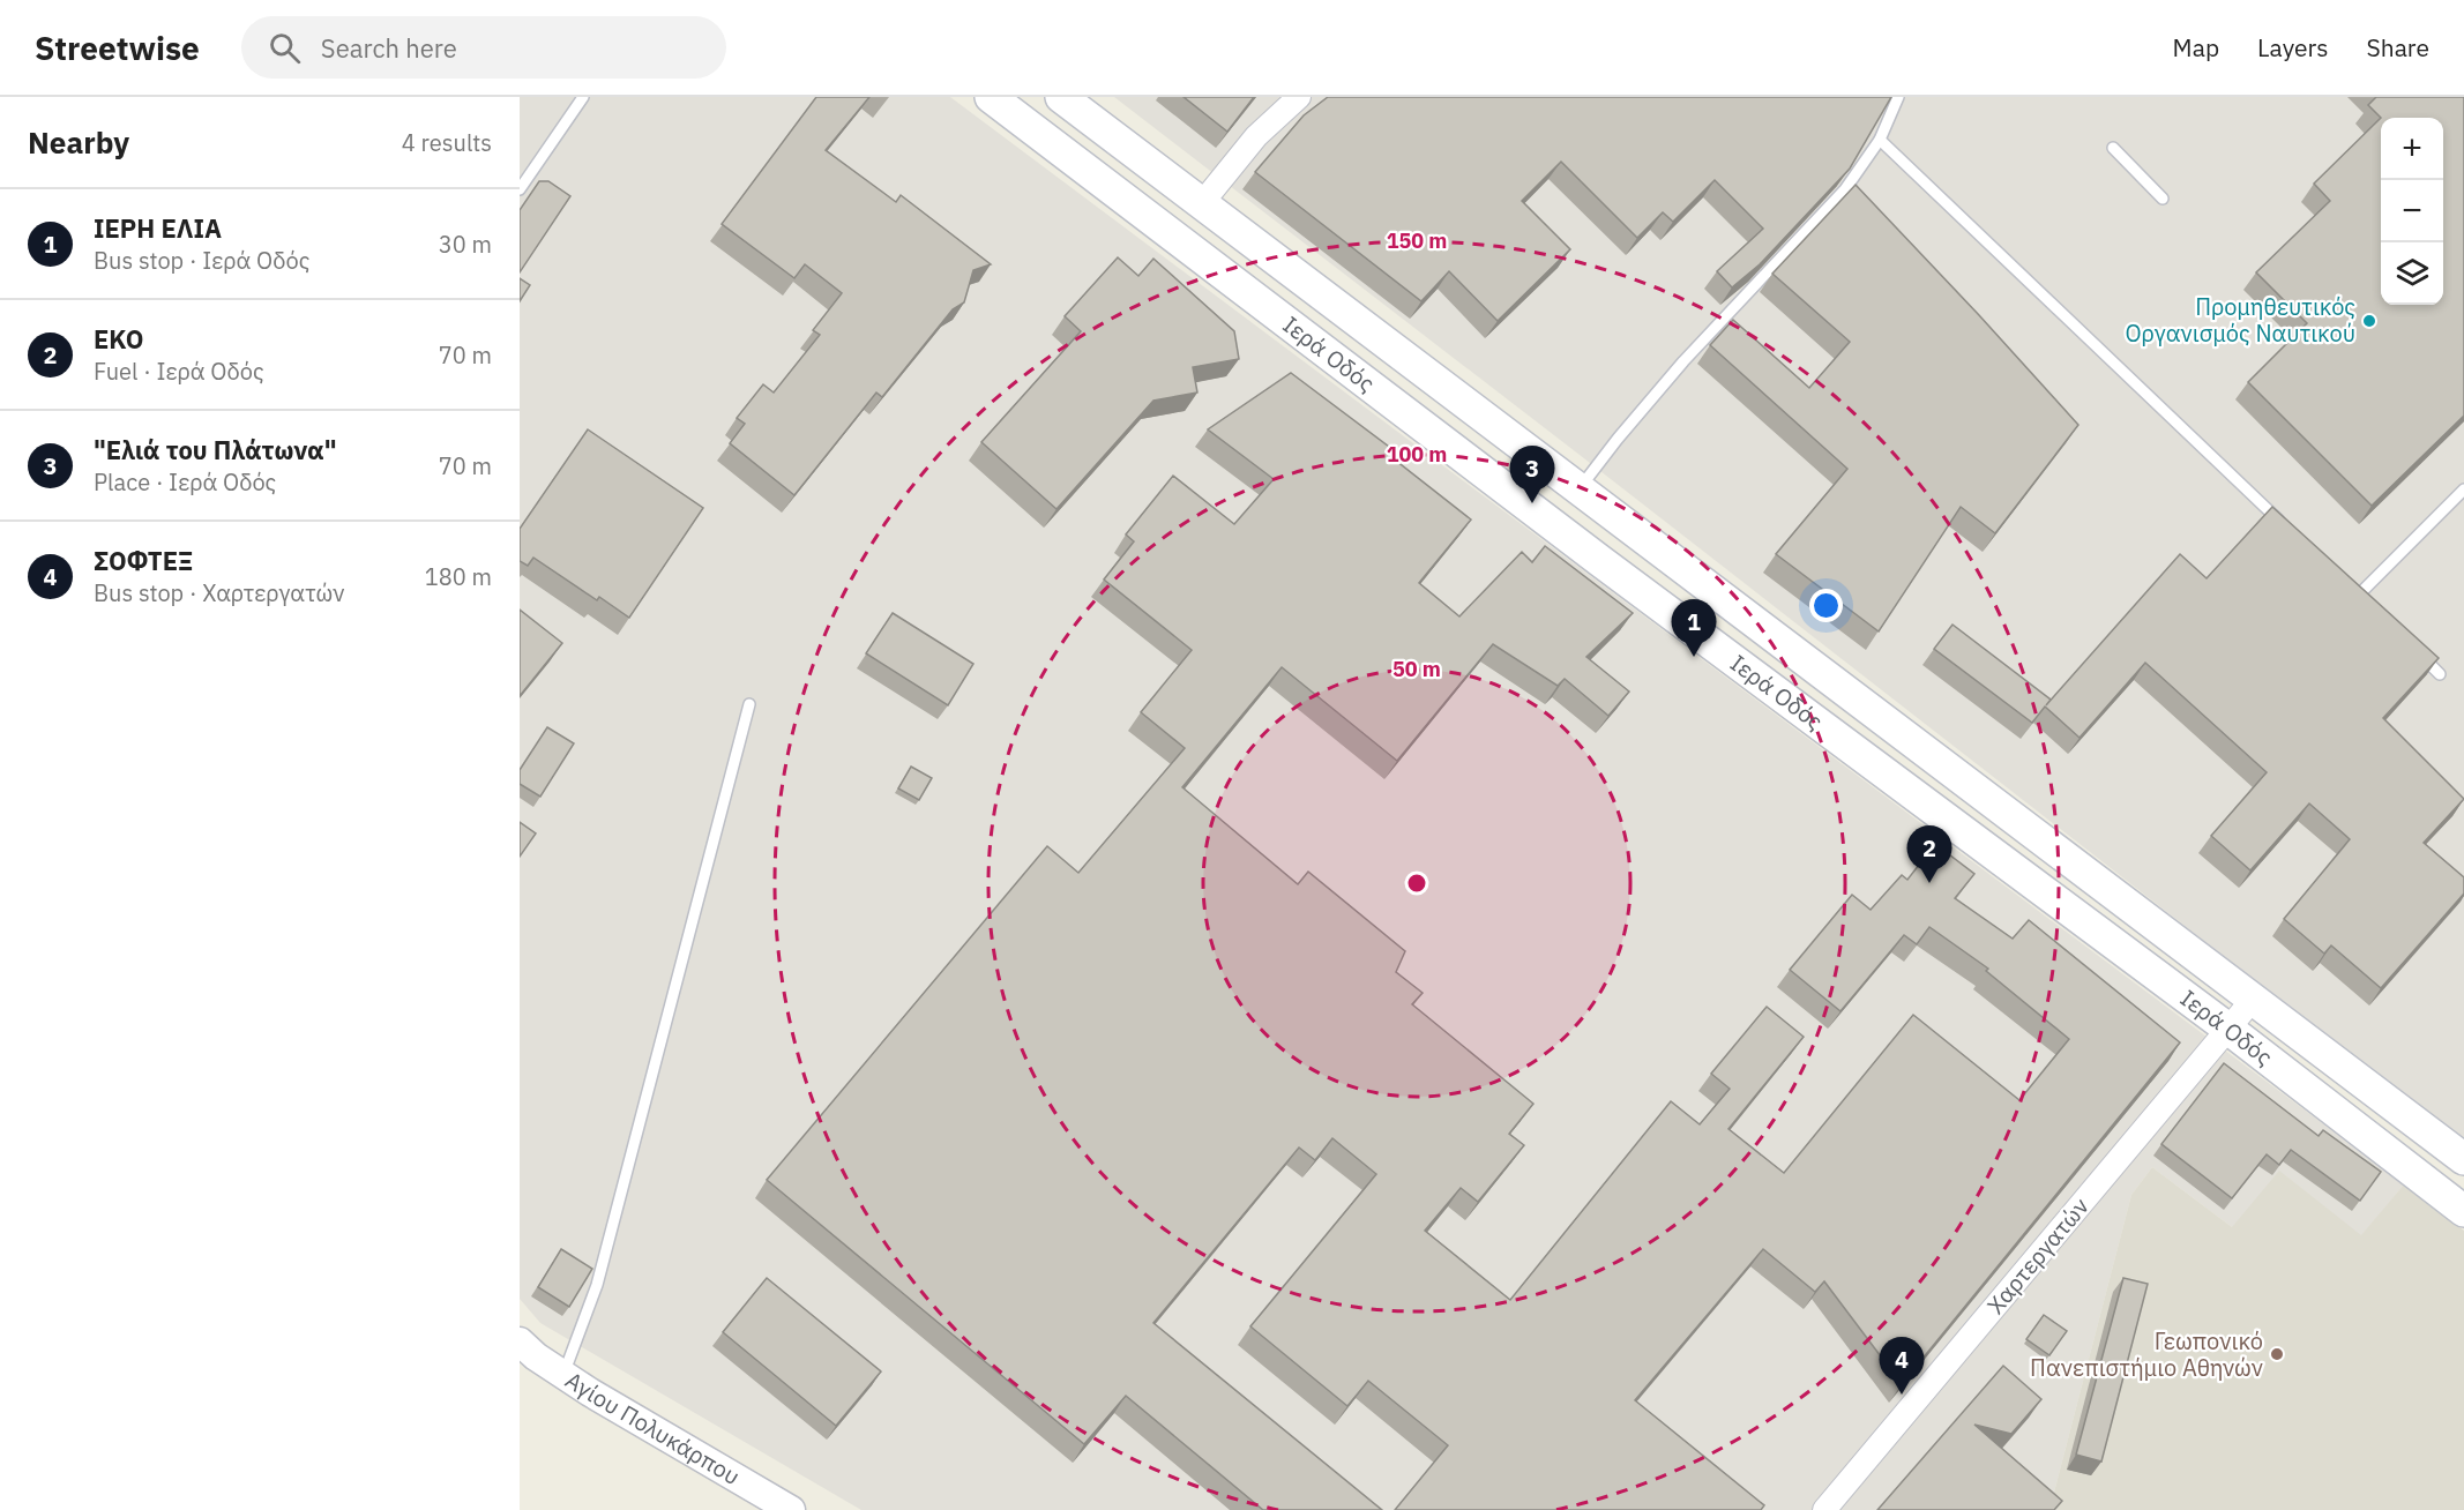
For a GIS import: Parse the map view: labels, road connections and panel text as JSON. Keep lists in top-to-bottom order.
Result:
{
  "streets": {
    "main road": ["Ιερά Οδός"],
    "street": ["Χαρτεργατών", "Αγίου Πολυκάρπου"]
  },
  "crossings": [
    ["Ιερά Οδός", "Χαρτεργατών"]
  ],
  "places": ["Προμηθευτικός Οργανισμός Ναυτικού", "Γεωπονικό Πανεπιστήμιο Αθηνών"],
  "page": {
    "header": "Streetwise",
    "search": "Search here",
    "nav": ["Map", "Layers", "Share"],
    "heading": ["Nearby", "4 results"],
    "map_buttons": ["+", "−"],
    "list": [
      {
        "mark": "1",
        "name": "ΙΕΡΗ ΕΛΙΑ",
        "note": "Bus stop · Ιερά Οδός",
        "value": "30 m"
      },
      {
        "mark": "2",
        "name": "EKO",
        "note": "Fuel · Ιερά Οδός",
        "value": "70 m"
      },
      {
        "mark": "3",
        "name": "\"Ελιά του Πλάτωνα\"",
        "note": "Place · Ιερά Οδός",
        "value": "70 m"
      },
      {
        "mark": "4",
        "name": "ΣΟΦΤΕΞ",
        "note": "Bus stop · Χαρτεργατών",
        "value": "180 m"
      }
    ],
    "pins": [
      "3",
      "1",
      "2",
      "4"
    ]
  },
  "rings": ["150 m", "100 m", "50 m"]
}
